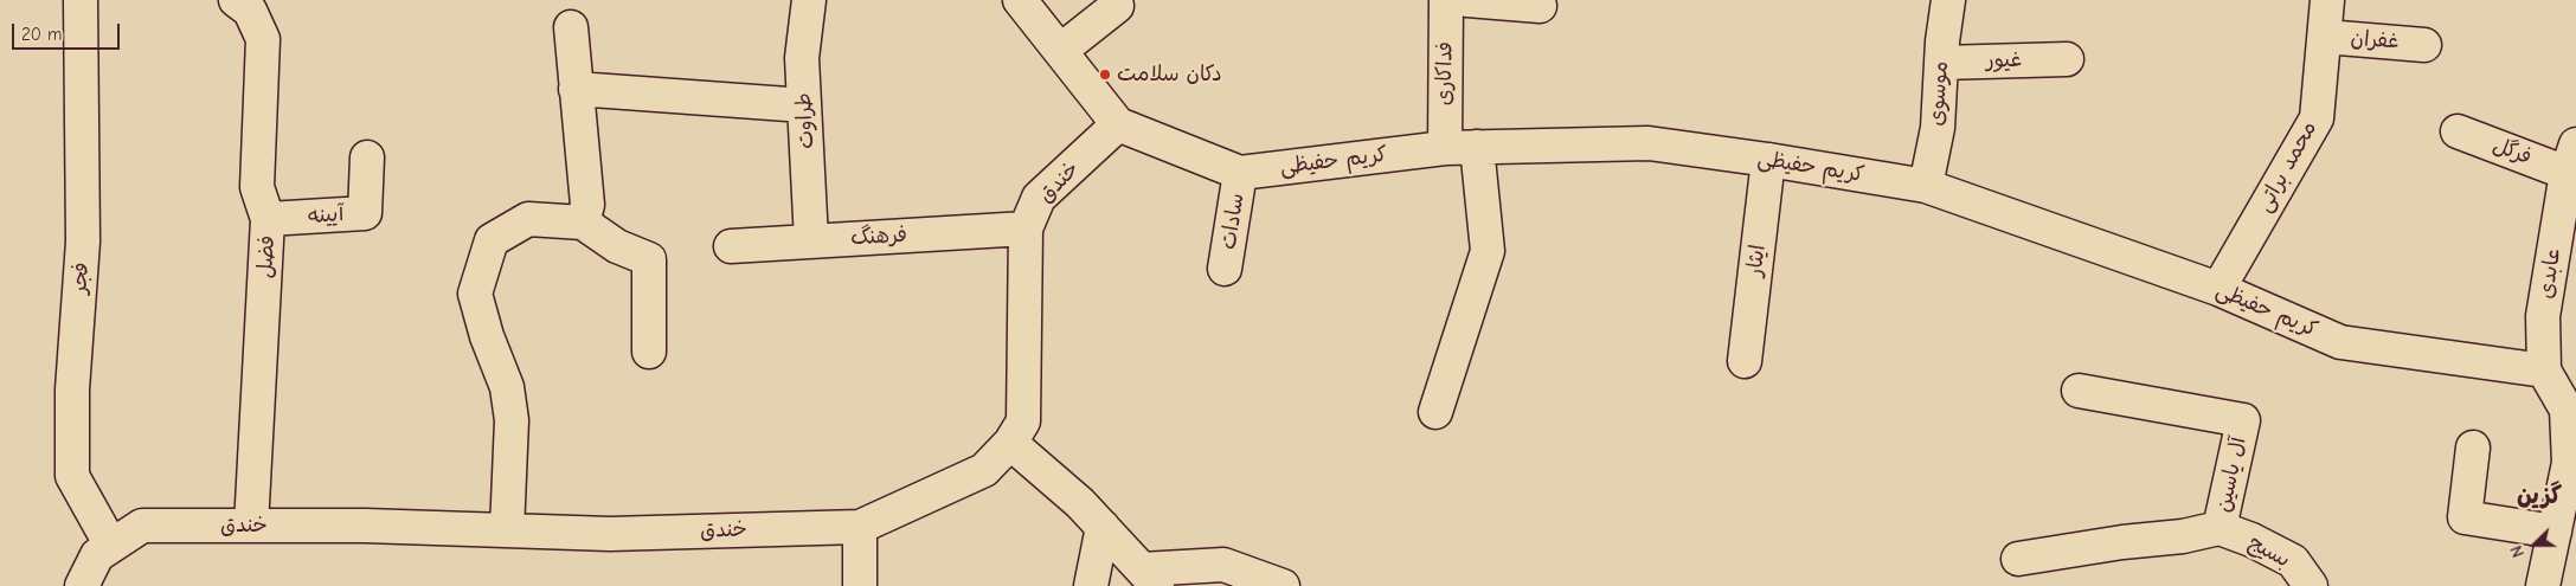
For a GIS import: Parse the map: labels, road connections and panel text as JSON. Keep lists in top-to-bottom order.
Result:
{
  "streets": {
    "street": [
      "غفران",
      "غیور",
      "فداکاری",
      "موسوی",
      "طراوت",
      "فرگل",
      "کریم حفیظی",
      "محمد براتی",
      "خندق",
      "آیینه",
      "سادات",
      "فرهنگ",
      "فضل",
      "ایثار",
      "عابدی",
      "فجر",
      "آل یاسین",
      "بسیج"
    ]
  },
  "crossings": [
    ["غفران", "محمد براتی"],
    ["غیور", "موسوی"],
    ["فداکاری", "کریم حفیظی"],
    ["موسوی", "کریم حفیظی"],
    ["طراوت", "فرهنگ"],
    ["فرگل", "عابدی"],
    ["کریم حفیظی", "محمد براتی"],
    ["کریم حفیظی", "خندق"],
    ["کریم حفیظی", "سادات"],
    ["کریم حفیظی", "ایثار"],
    ["کریم حفیظی", "عابدی"],
    ["خندق", "فرهنگ"],
    ["خندق", "فضل"],
    ["خندق", "فجر"],
    ["آیینه", "فضل"],
    ["آل یاسین", "بسیج"]
  ],
  "districts": ["گزین"],
  "places": ["دکان سلامت"],
  "scale_bar": "20 m",
  "north": "left"
}
